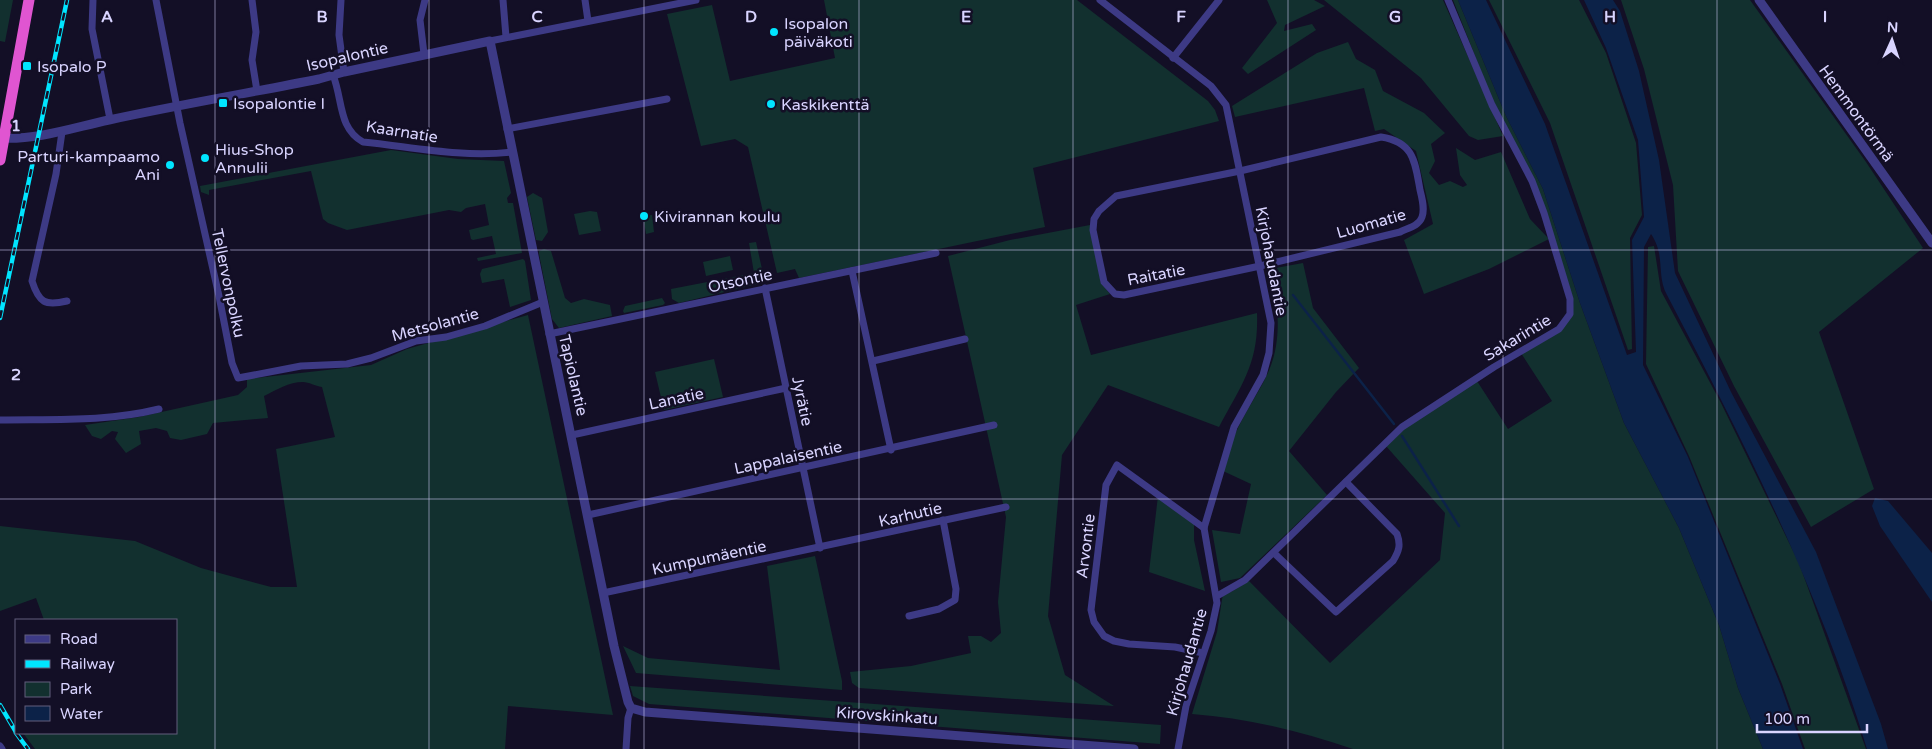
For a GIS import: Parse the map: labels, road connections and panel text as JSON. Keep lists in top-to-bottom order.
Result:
{
  "streets": {
    "street": [
      "Isopalontie",
      "Hemmontörmä",
      "Kaarnatie",
      "Luomatie",
      "Kirjohaudantie",
      "Raitatie",
      "Otsontie",
      "Tellervonpolku",
      "Metsolantie",
      "Sakarintie",
      "Tapiolantie",
      "Lanatie",
      "Jyrätie",
      "Lappalaisentie",
      "Karhutie",
      "Arvontie",
      "Kumpumäentie",
      "Kirovskinkatu"
    ]
  },
  "crossings": [
    ["Isopalontie", "Kaarnatie"],
    ["Isopalontie", "Tellervonpolku"],
    ["Isopalontie", "Tapiolantie"],
    ["Kaarnatie", "Tapiolantie"],
    ["Luomatie", "Kirjohaudantie"],
    ["Luomatie", "Raitatie"],
    ["Kirjohaudantie", "Raitatie"],
    ["Kirjohaudantie", "Sakarintie"],
    ["Kirjohaudantie", "Arvontie"],
    ["Otsontie", "Tapiolantie"],
    ["Otsontie", "Jyrätie"],
    ["Tellervonpolku", "Metsolantie"],
    ["Metsolantie", "Tapiolantie"],
    ["Tapiolantie", "Lanatie"],
    ["Tapiolantie", "Lappalaisentie"],
    ["Tapiolantie", "Kumpumäentie"],
    ["Tapiolantie", "Kirovskinkatu"],
    ["Lanatie", "Jyrätie"],
    ["Jyrätie", "Lappalaisentie"],
    ["Jyrätie", "Karhutie"],
    ["Jyrätie", "Kumpumäentie"],
    ["Karhutie", "Kumpumäentie"]
  ],
  "places": {
    "other": [
      "Isopalon päiväkoti",
      "Kaskikenttä",
      "Hius-Shop Annulii",
      "Parturi-kampaamo Ani",
      "Kivirannan koulu"
    ],
    "transit": ["Isopalo P", "Isopalontie I"]
  },
  "legend": [
    "Road",
    "Railway",
    "Park",
    "Water"
  ],
  "scale_bar": "100 m",
  "north": "top",
  "grid": {
    "columns": [
      "A",
      "B",
      "C",
      "D",
      "E",
      "F",
      "G",
      "H",
      "I"
    ],
    "rows": ["1", "2"]
  }
}
